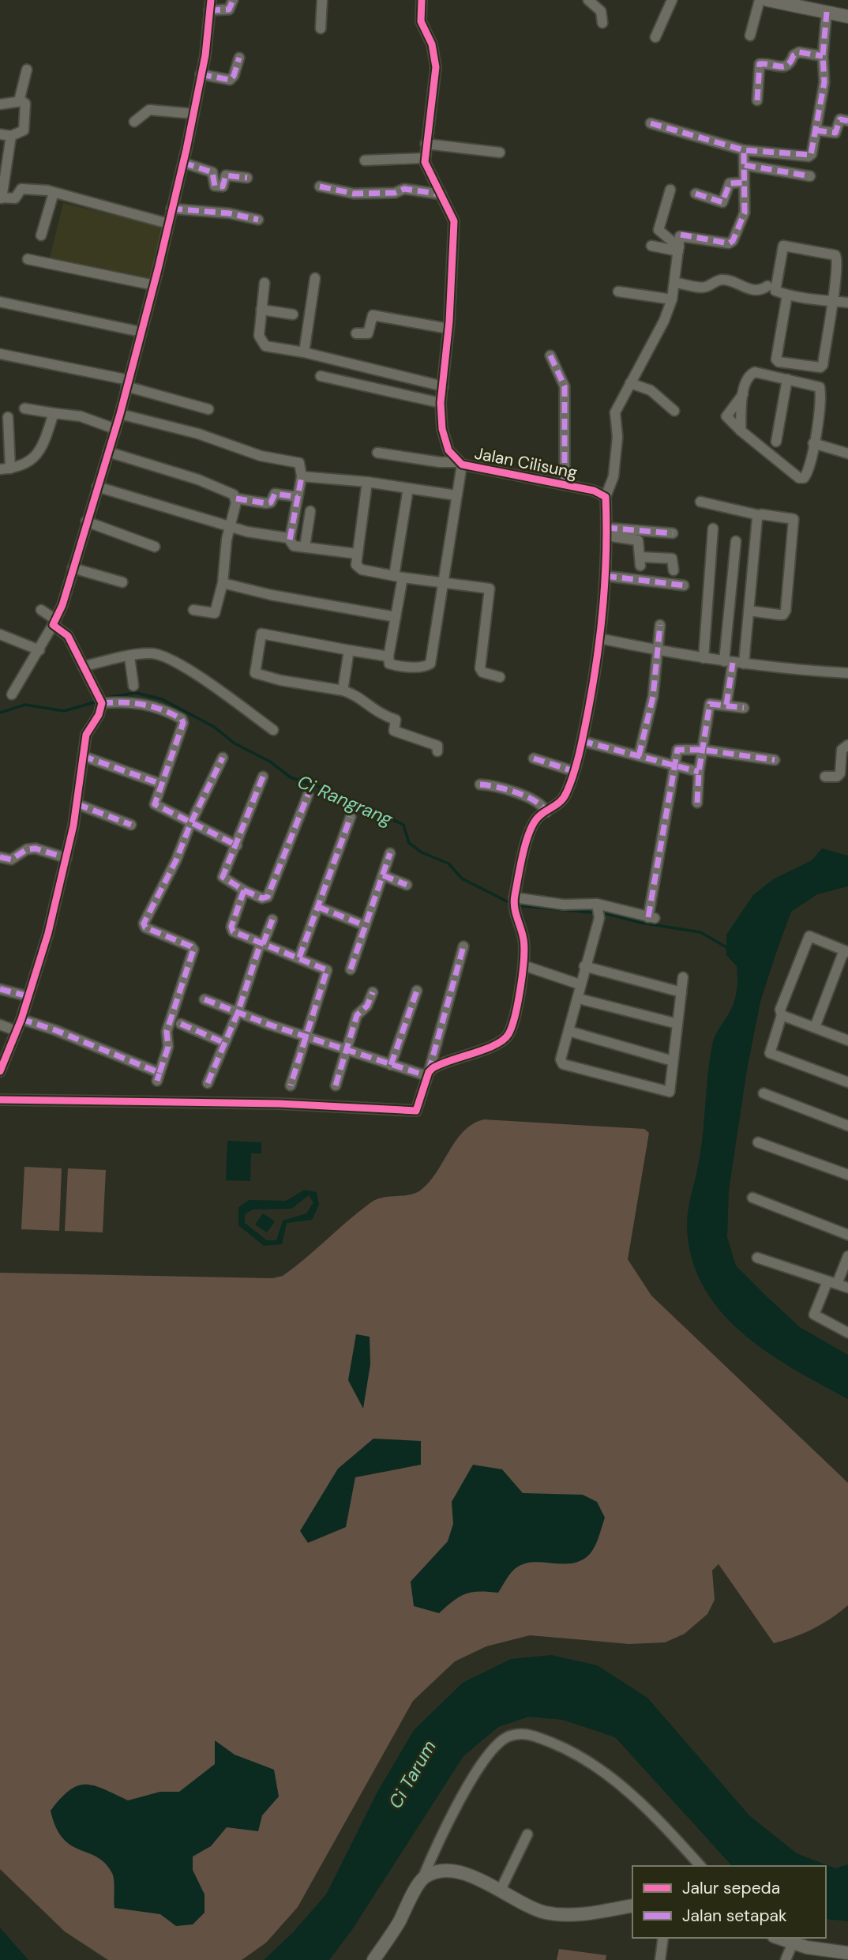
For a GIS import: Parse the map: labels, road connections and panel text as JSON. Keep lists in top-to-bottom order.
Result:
{
  "streets": {
    "street": ["Jalan Cilisung"]
  },
  "water": ["Ci Rangrang", "Ci Tarum"],
  "legend": ["Jalur sepeda", "Jalan setapak"]
}
